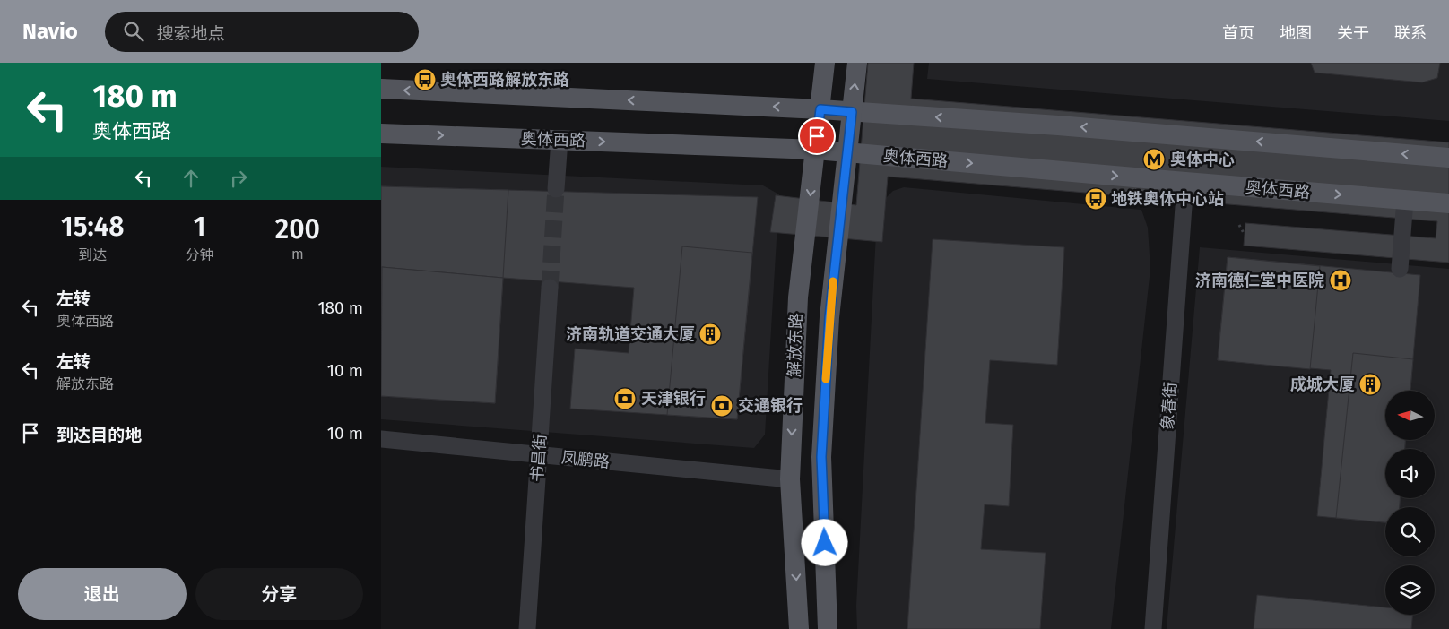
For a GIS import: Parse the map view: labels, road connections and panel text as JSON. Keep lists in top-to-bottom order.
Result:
{
  "streets": {
    "main road": ["奥体西路", "解放东路"],
    "street": ["象春街", "书昌街", "凤鹏路"]
  },
  "crossings": [
    ["奥体西路", "解放东路"],
    ["奥体西路", "象春街"],
    ["解放东路", "凤鹏路"],
    ["书昌街", "凤鹏路"]
  ],
  "places": {
    "bus stop": ["奥体西路解放东路", "地铁奥体中心站"],
    "metro station": ["奥体中心"],
    "hospital": ["济南德仁堂中医院"],
    "building": ["济南轨道交通大厦", "成城大厦"],
    "bank": ["天津银行", "交通银行"]
  },
  "north": "left",
  "page": {
    "header": "Navio",
    "search": "搜索地点",
    "nav": [
      "首页",
      "地图",
      "关于",
      "联系"
    ],
    "turn": ["180 m", "奥体西路"],
    "eta": [
      "15:48",
      "到达",
      "1",
      "分钟",
      "200",
      "m"
    ],
    "list": [
      {
        "name": "左转",
        "note": "奥体西路",
        "value": "180 m"
      },
      {
        "name": "左转",
        "note": "解放东路",
        "value": "10 m"
      },
      {
        "name": "到达目的地",
        "value": "10 m"
      }
    ],
    "buttons": ["退出", "分享"]
  }
}
